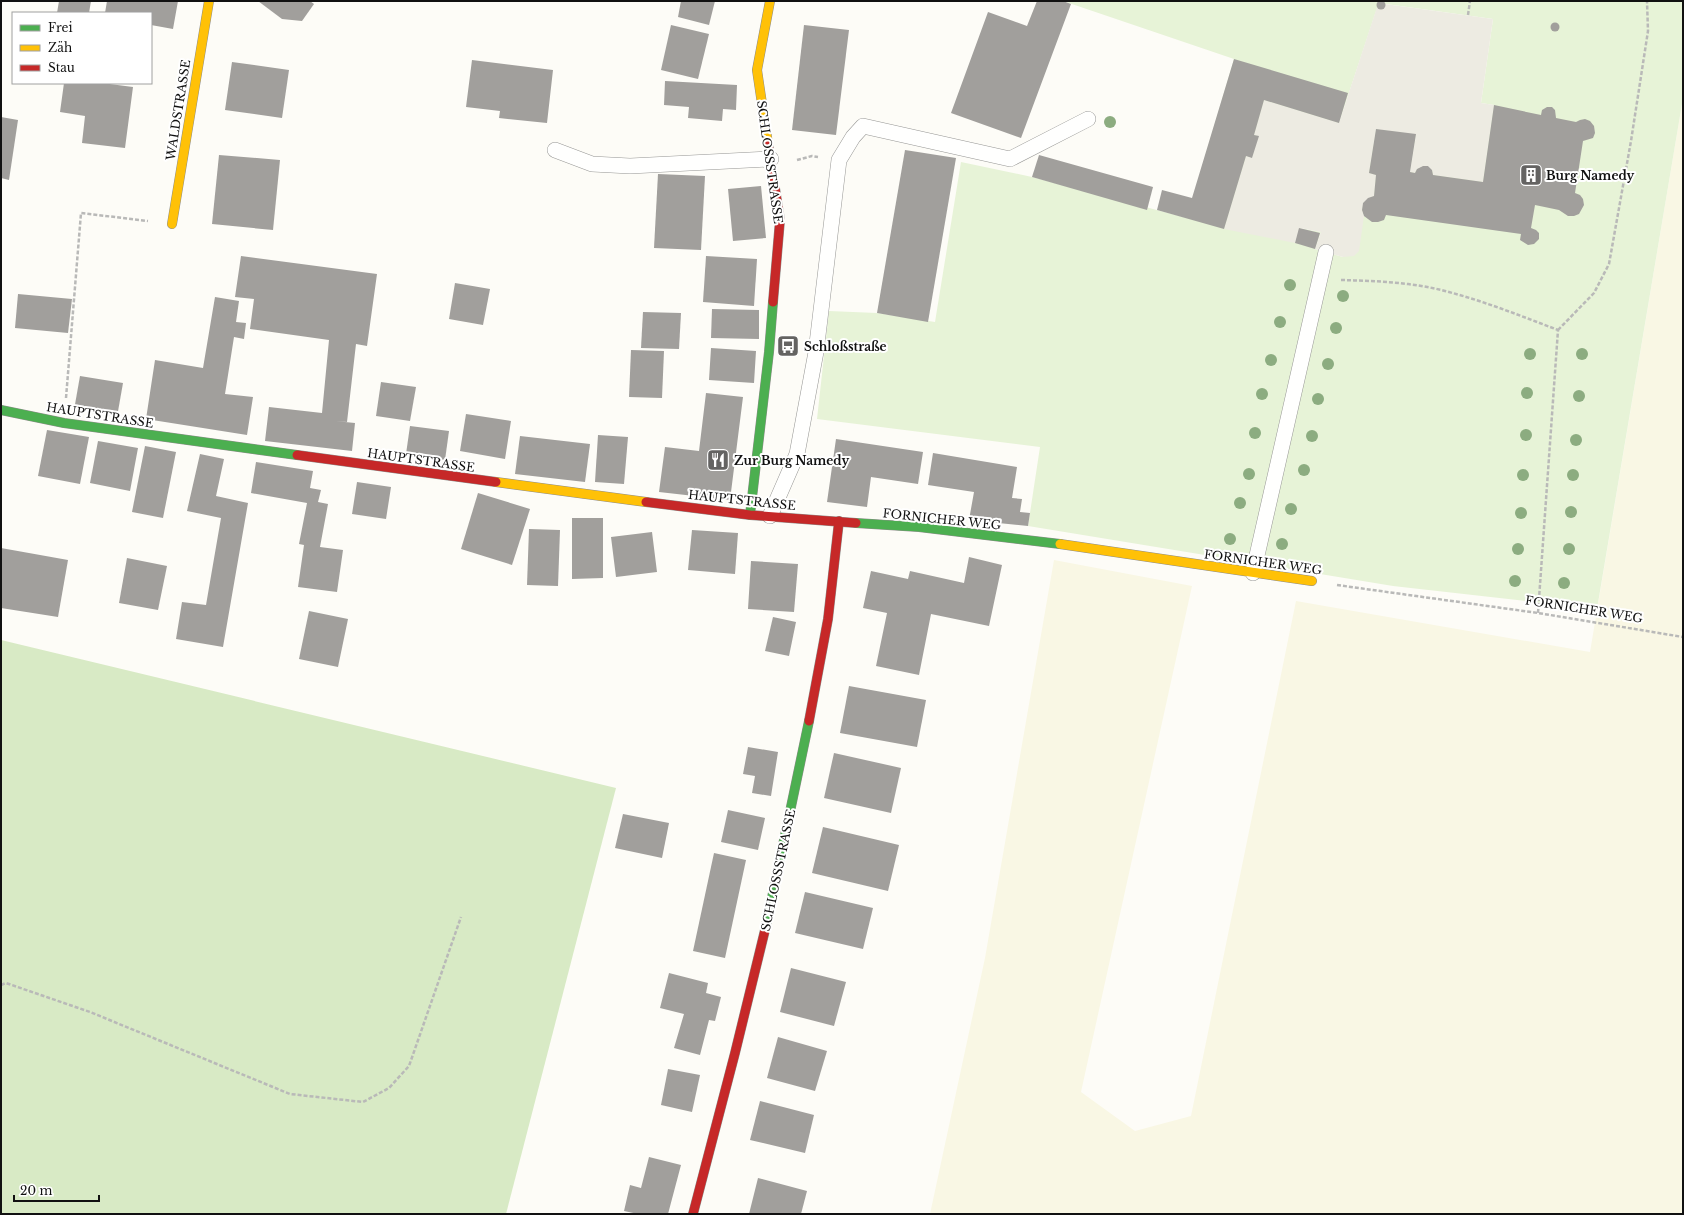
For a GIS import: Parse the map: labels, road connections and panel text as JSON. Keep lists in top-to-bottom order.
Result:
{
  "streets": {
    "street": [
      "WALDSTRASSE",
      "SCHLOSSSTRASSE",
      "HAUPTSTRASSE",
      "FORNICHER WEG"
    ]
  },
  "crossings": [
    ["SCHLOSSSTRASSE", "HAUPTSTRASSE"],
    ["SCHLOSSSTRASSE", "FORNICHER WEG"],
    ["HAUPTSTRASSE", "FORNICHER WEG"]
  ],
  "places": {
    "building": ["Burg Namedy"],
    "bus stop": ["Schloßstraße"],
    "restaurant": ["Zur Burg Namedy"]
  },
  "legend": ["Frei", "Zäh", "Stau"],
  "scale_bar": "20 m"
}
